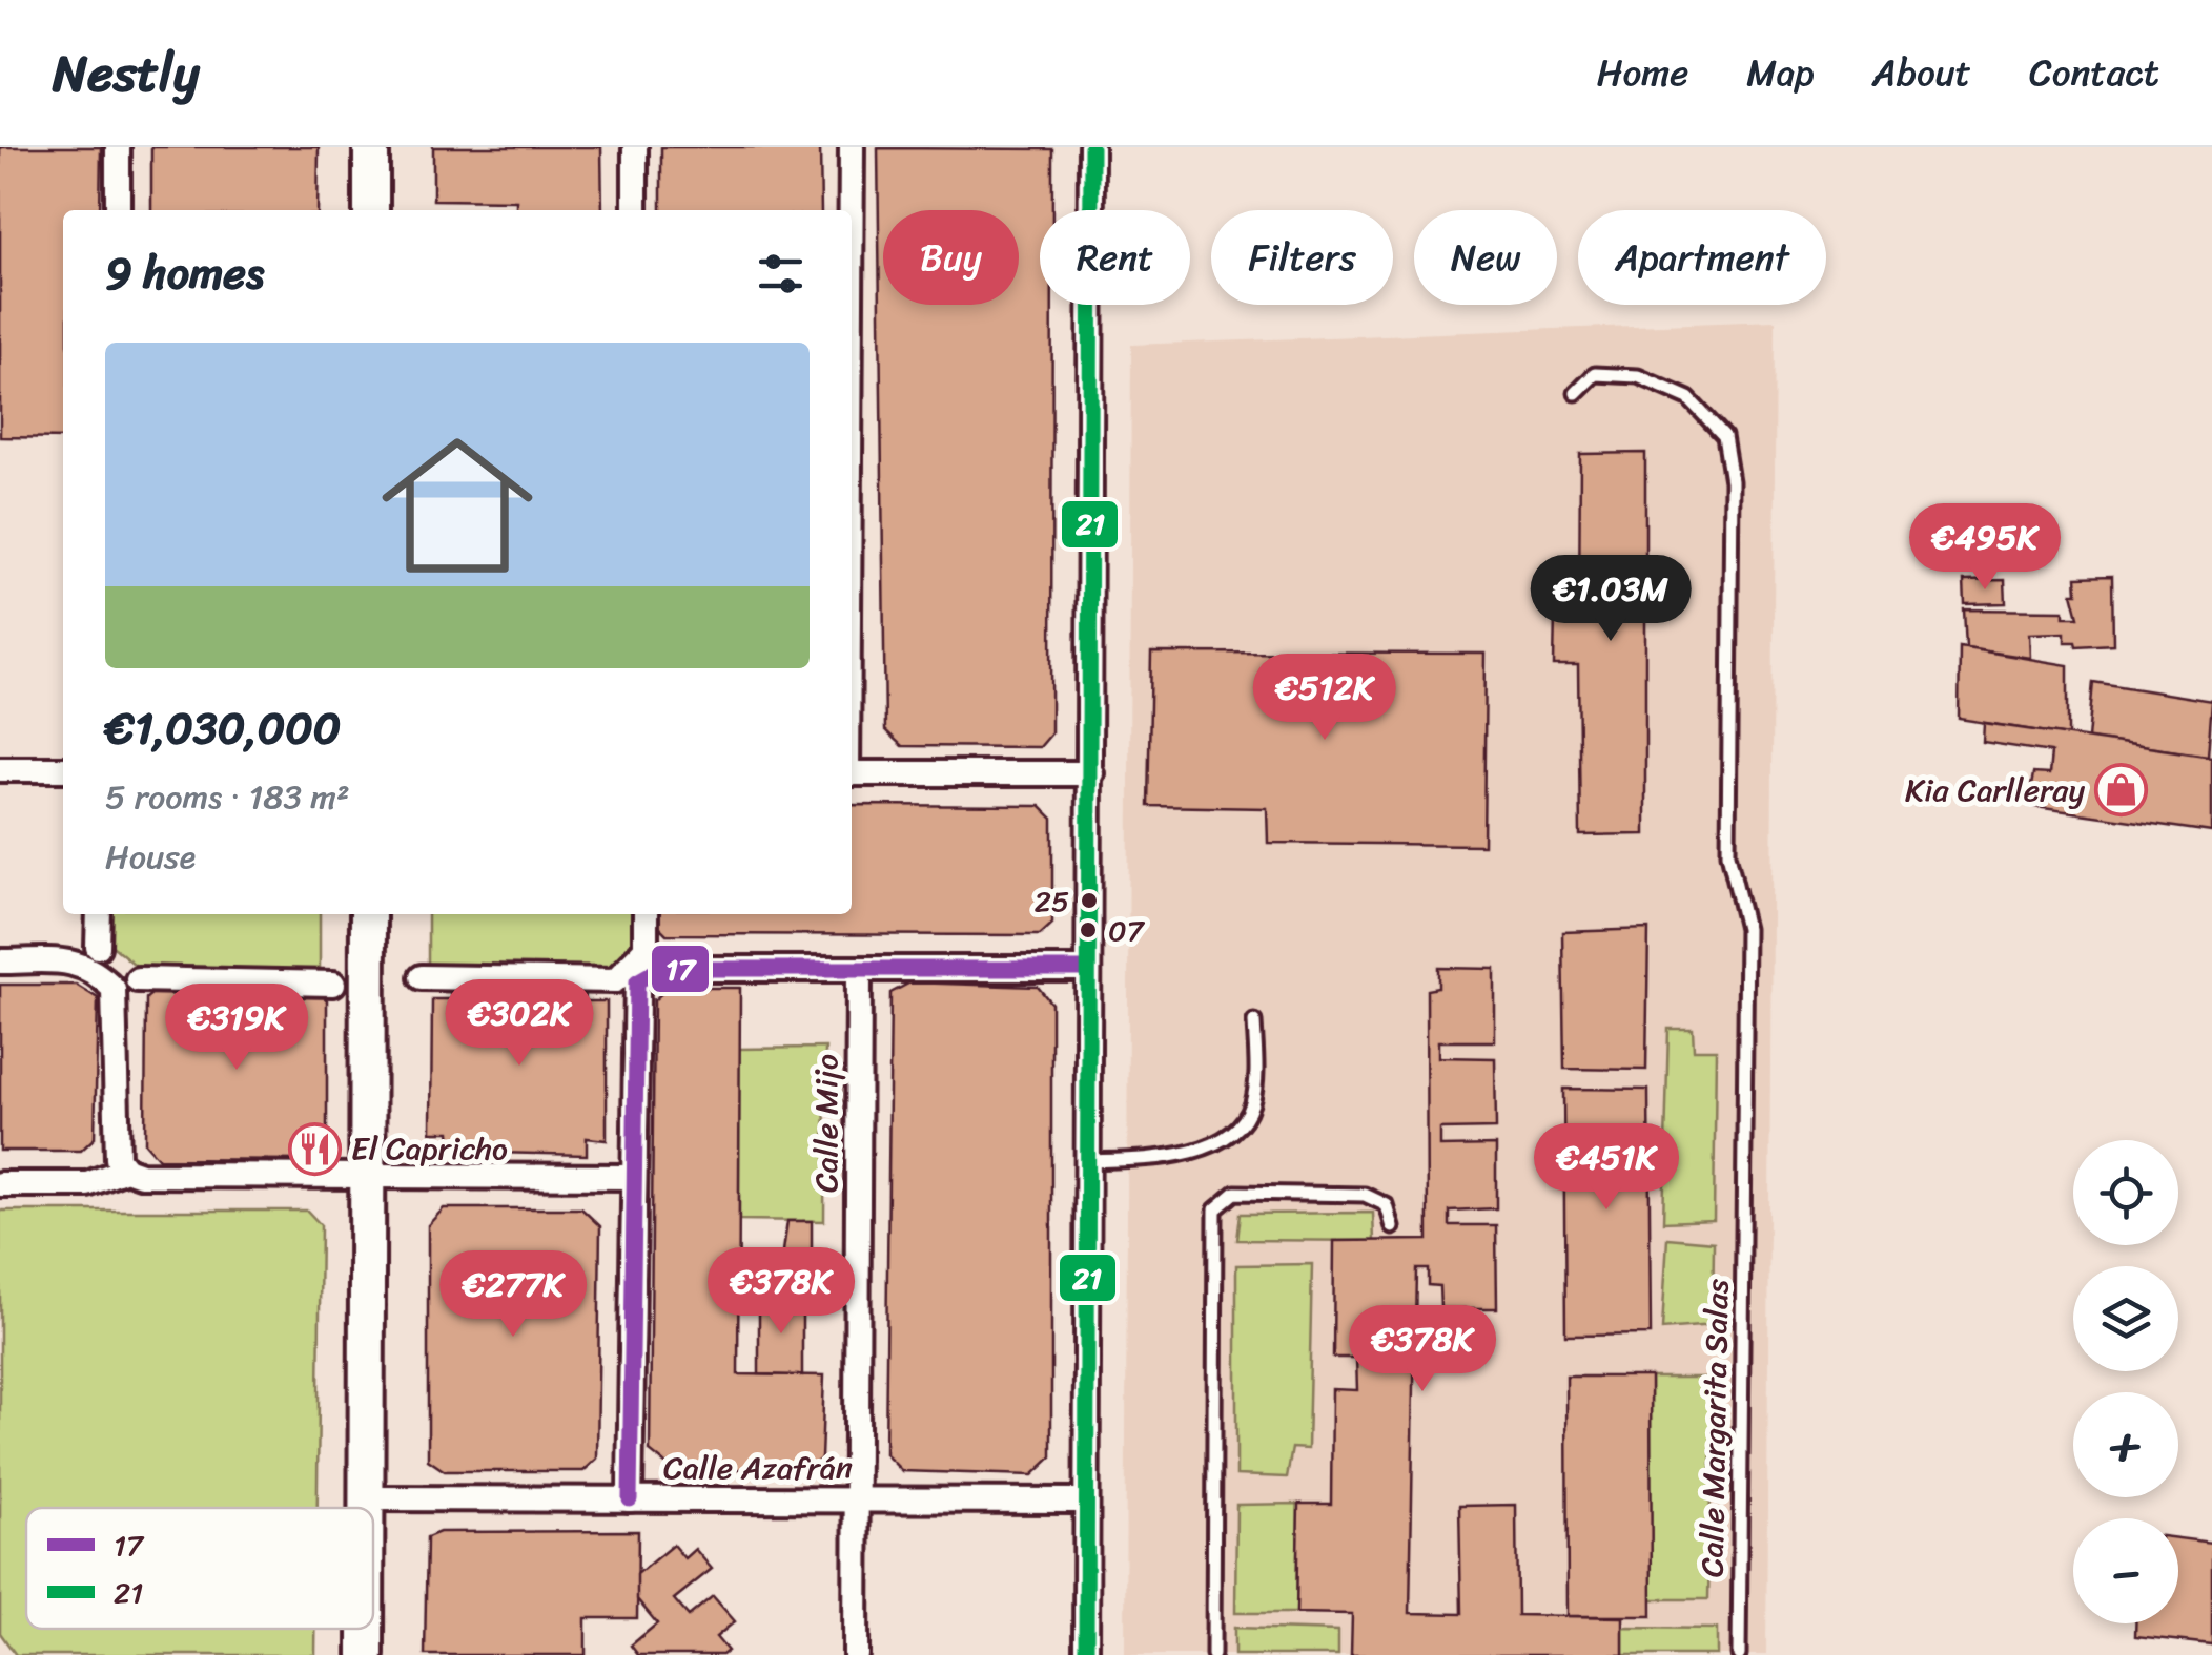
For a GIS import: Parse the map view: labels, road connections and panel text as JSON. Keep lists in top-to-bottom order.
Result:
{
  "streets": {
    "street": ["Calle Mijo", "Calle Azafrán"],
    "lane": ["Calle Margarita Salas"]
  },
  "crossings": [
    ["Calle Mijo", "Calle Azafrán"]
  ],
  "places": {
    "shop": ["Kia Carlleray"],
    "other": ["25", "07"],
    "restaurant": ["El Capricho"]
  },
  "lines": ["transit line 21", "transit line 17"],
  "legend": ["17", "21"],
  "page": {
    "header": "Nestly",
    "nav": [
      "Home",
      "Map",
      "About",
      "Contact"
    ],
    "chip": [
      "Buy",
      "Rent",
      "Filters",
      "New",
      "Apartment"
    ],
    "heading": "9 homes",
    "list": [
      {
        "name": "€1,030,000",
        "note": "5 rooms · 183 m² · House"
      }
    ],
    "price": [
      "€495K",
      "€1.03M",
      "€512K",
      "€302K",
      "€319K",
      "€451K",
      "€378K",
      "€277K",
      "€378K"
    ],
    "map_buttons": ["+", "−"]
  }
}
